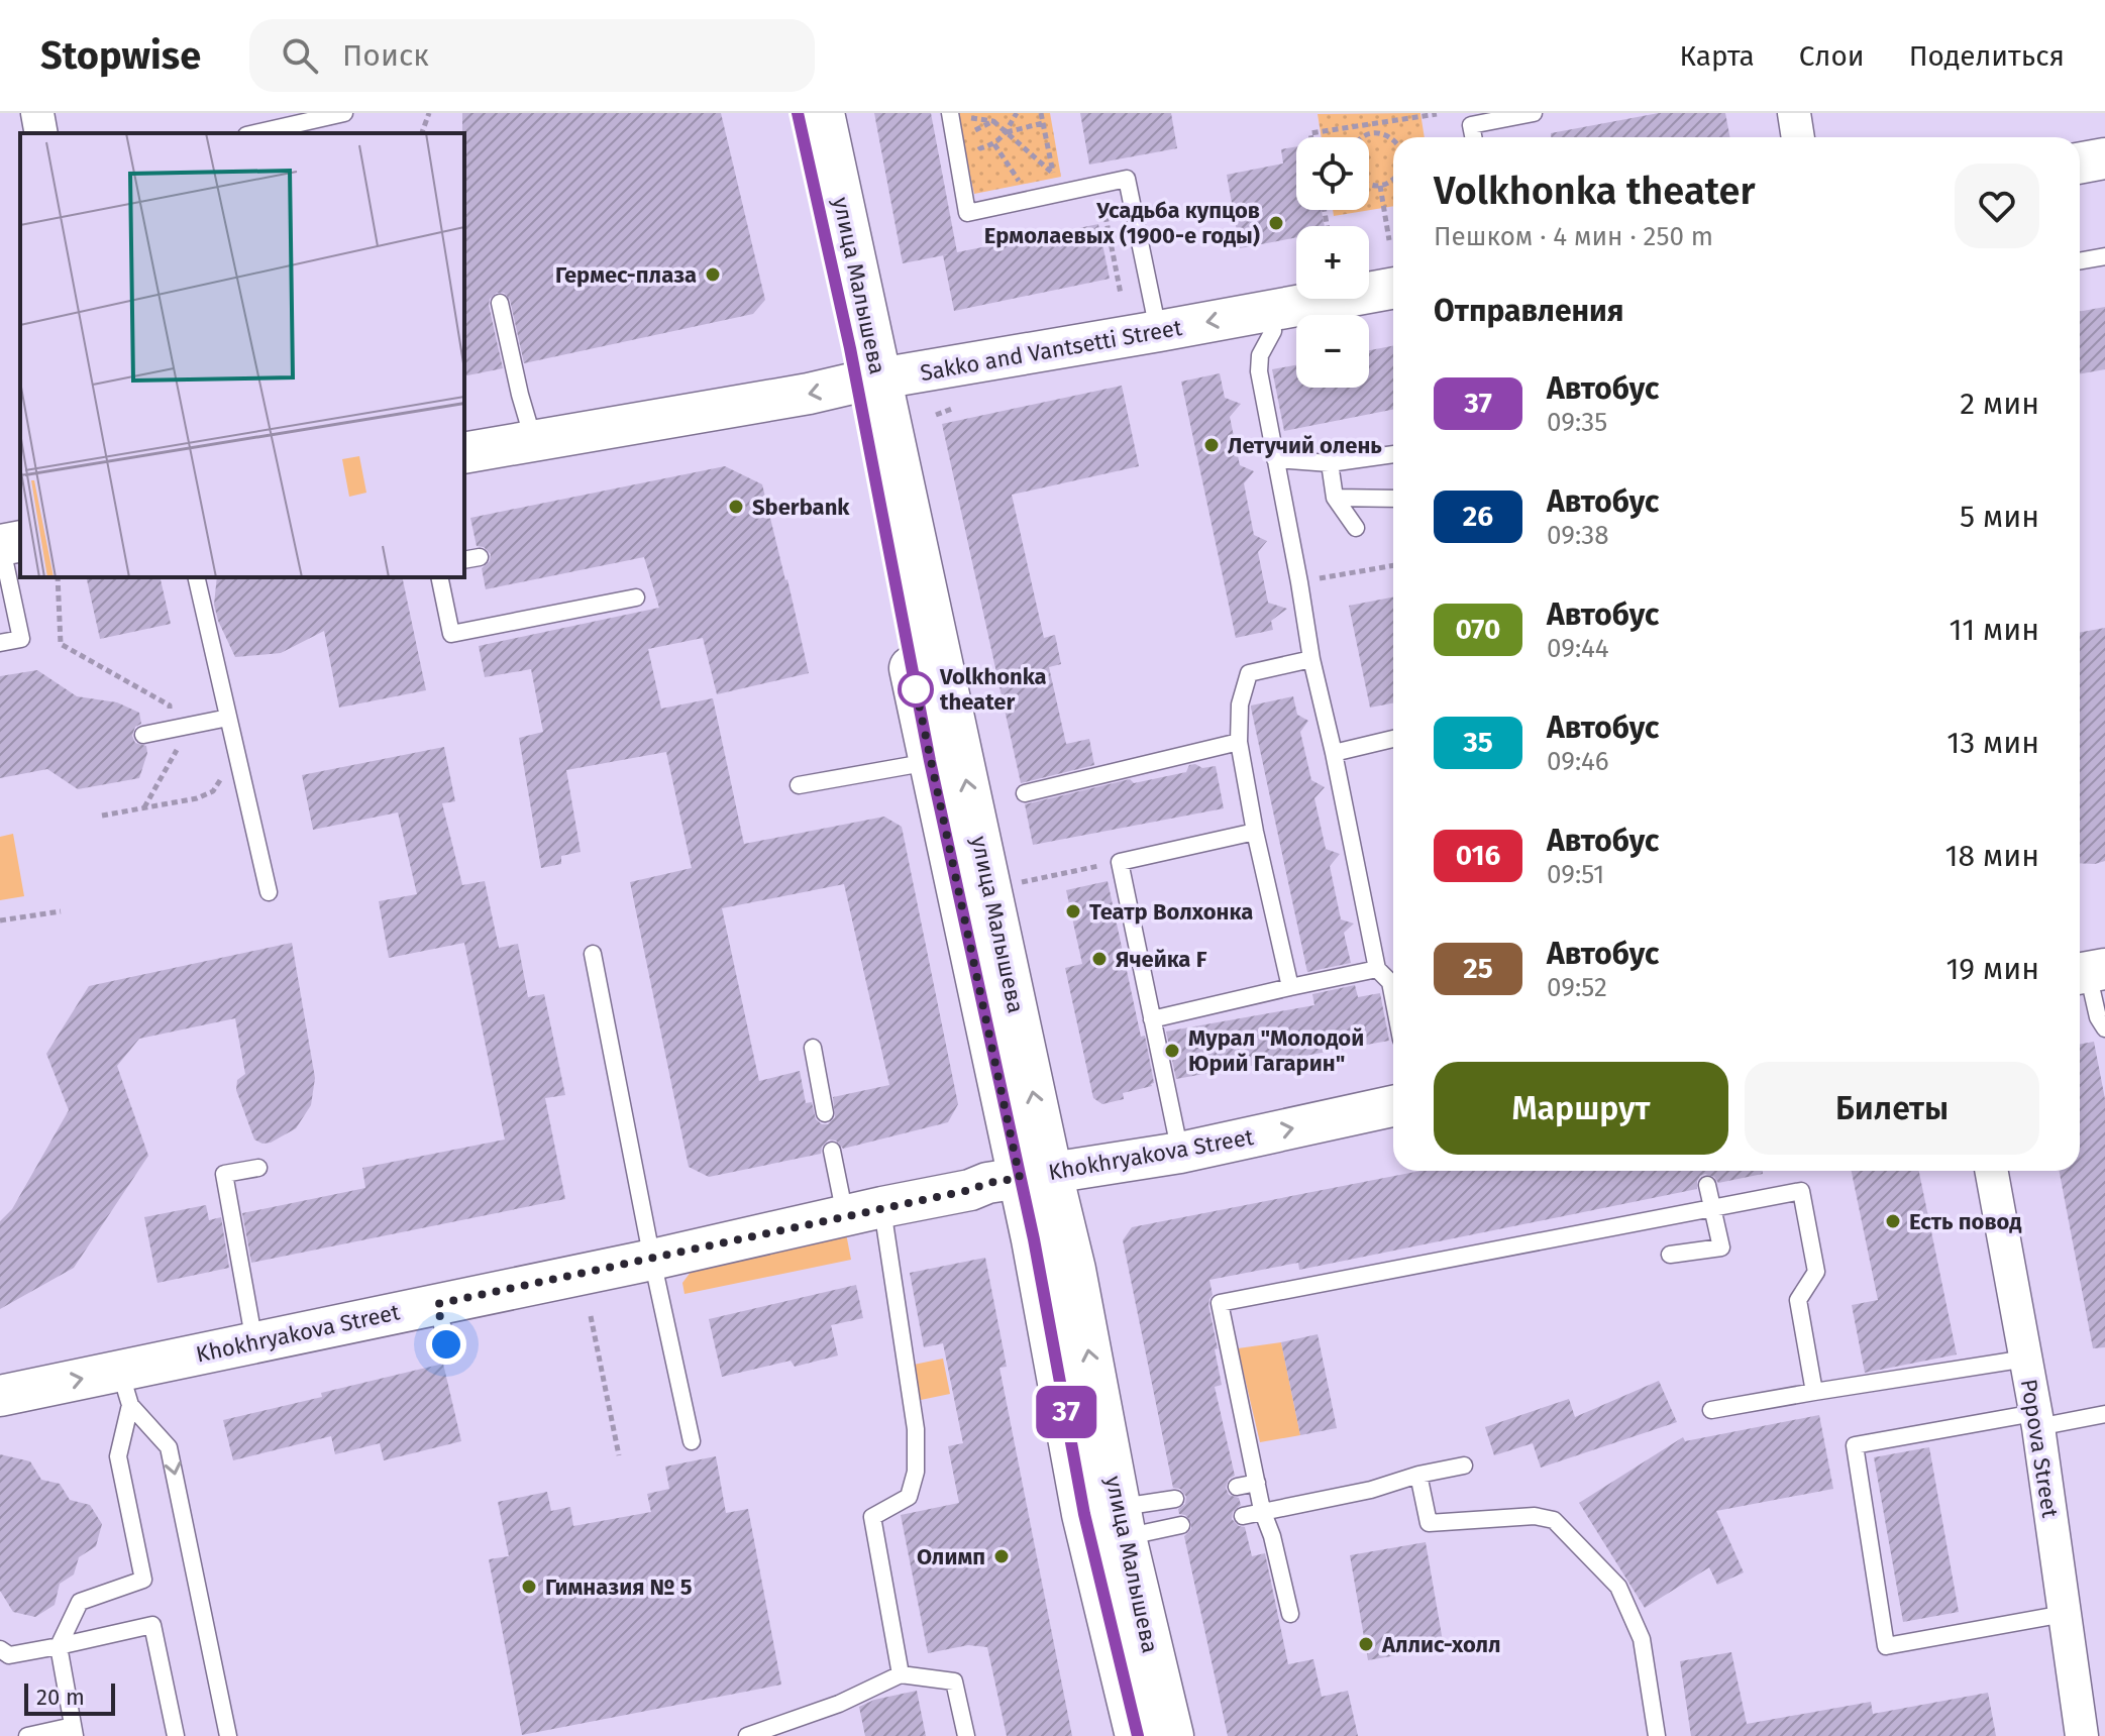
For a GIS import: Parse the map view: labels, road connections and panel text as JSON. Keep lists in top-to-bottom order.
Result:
{
  "streets": {
    "main road": ["улица Малышева"],
    "street": ["Sakko and Vantsetti Street", "Khokhryakova Street", "Popova Street"]
  },
  "crossings": [
    ["улица Малышева", "Sakko and Vantsetti Street"],
    ["улица Малышева", "Khokhryakova Street"]
  ],
  "one_way": ["Sakko and Vantsetti Street"],
  "places": [
    "Усадьба купцов Ермолаевых (1900-е годы)",
    "Гермес-плаза",
    "Летучий олень",
    "Sberbank",
    "Volkhonka theater",
    "Театр Волхонка",
    "Ячейка F",
    "Мурал \"Молодой Юрий Гагарин\"",
    "Есть повод",
    "Олимп",
    "Гимназия № 5",
    "Аллис-холл"
  ],
  "lines": ["bus line 37"],
  "scale_bar": "20 m",
  "page": {
    "header": "Stopwise",
    "search": "Поиск",
    "nav": ["Карта", "Слои", "Поделиться"],
    "on_map": "37",
    "map_buttons": ["+", "−"],
    "heading": [
      ["Volkhonka theater", "Пешком · 4 мин · 250 m"],
      "Отправления"
    ],
    "list": [
      {
        "mark": "37",
        "name": "Автобус",
        "note": "09:35",
        "value": "2 мин"
      },
      {
        "mark": "26",
        "name": "Автобус",
        "note": "09:38",
        "value": "5 мин"
      },
      {
        "mark": "070",
        "name": "Автобус",
        "note": "09:44",
        "value": "11 мин"
      },
      {
        "mark": "35",
        "name": "Автобус",
        "note": "09:46",
        "value": "13 мин"
      },
      {
        "mark": "016",
        "name": "Автобус",
        "note": "09:51",
        "value": "18 мин"
      },
      {
        "mark": "25",
        "name": "Автобус",
        "note": "09:52",
        "value": "19 мин"
      }
    ],
    "buttons": ["Маршрут", "Билеты"],
    "scale": "20 m"
  }
}
